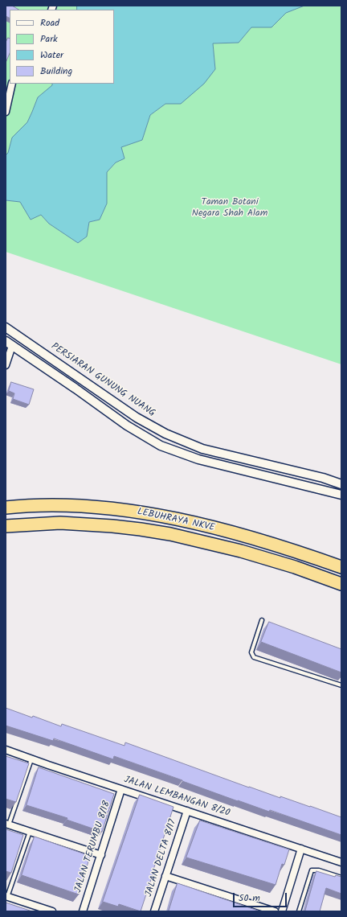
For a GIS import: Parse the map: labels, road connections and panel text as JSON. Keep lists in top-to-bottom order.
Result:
{
  "streets": {
    "highway": ["LEBUHRAYA NKVE"],
    "street": [
      "PERSIARAN GUNUNG NUANG",
      "JALAN LEMBANGAN 8/20",
      "JALAN TERUMBU 8/18",
      "JALAN DELTA 8/17"
    ]
  },
  "crossings": [
    ["JALAN LEMBANGAN 8/20", "JALAN TERUMBU 8/18"],
    ["JALAN LEMBANGAN 8/20", "JALAN DELTA 8/17"]
  ],
  "parks": ["Taman Botani Negara Shah Alam"],
  "legend": [
    "Road",
    "Park",
    "Water",
    "Building"
  ],
  "scale_bar": "50 m"
}
